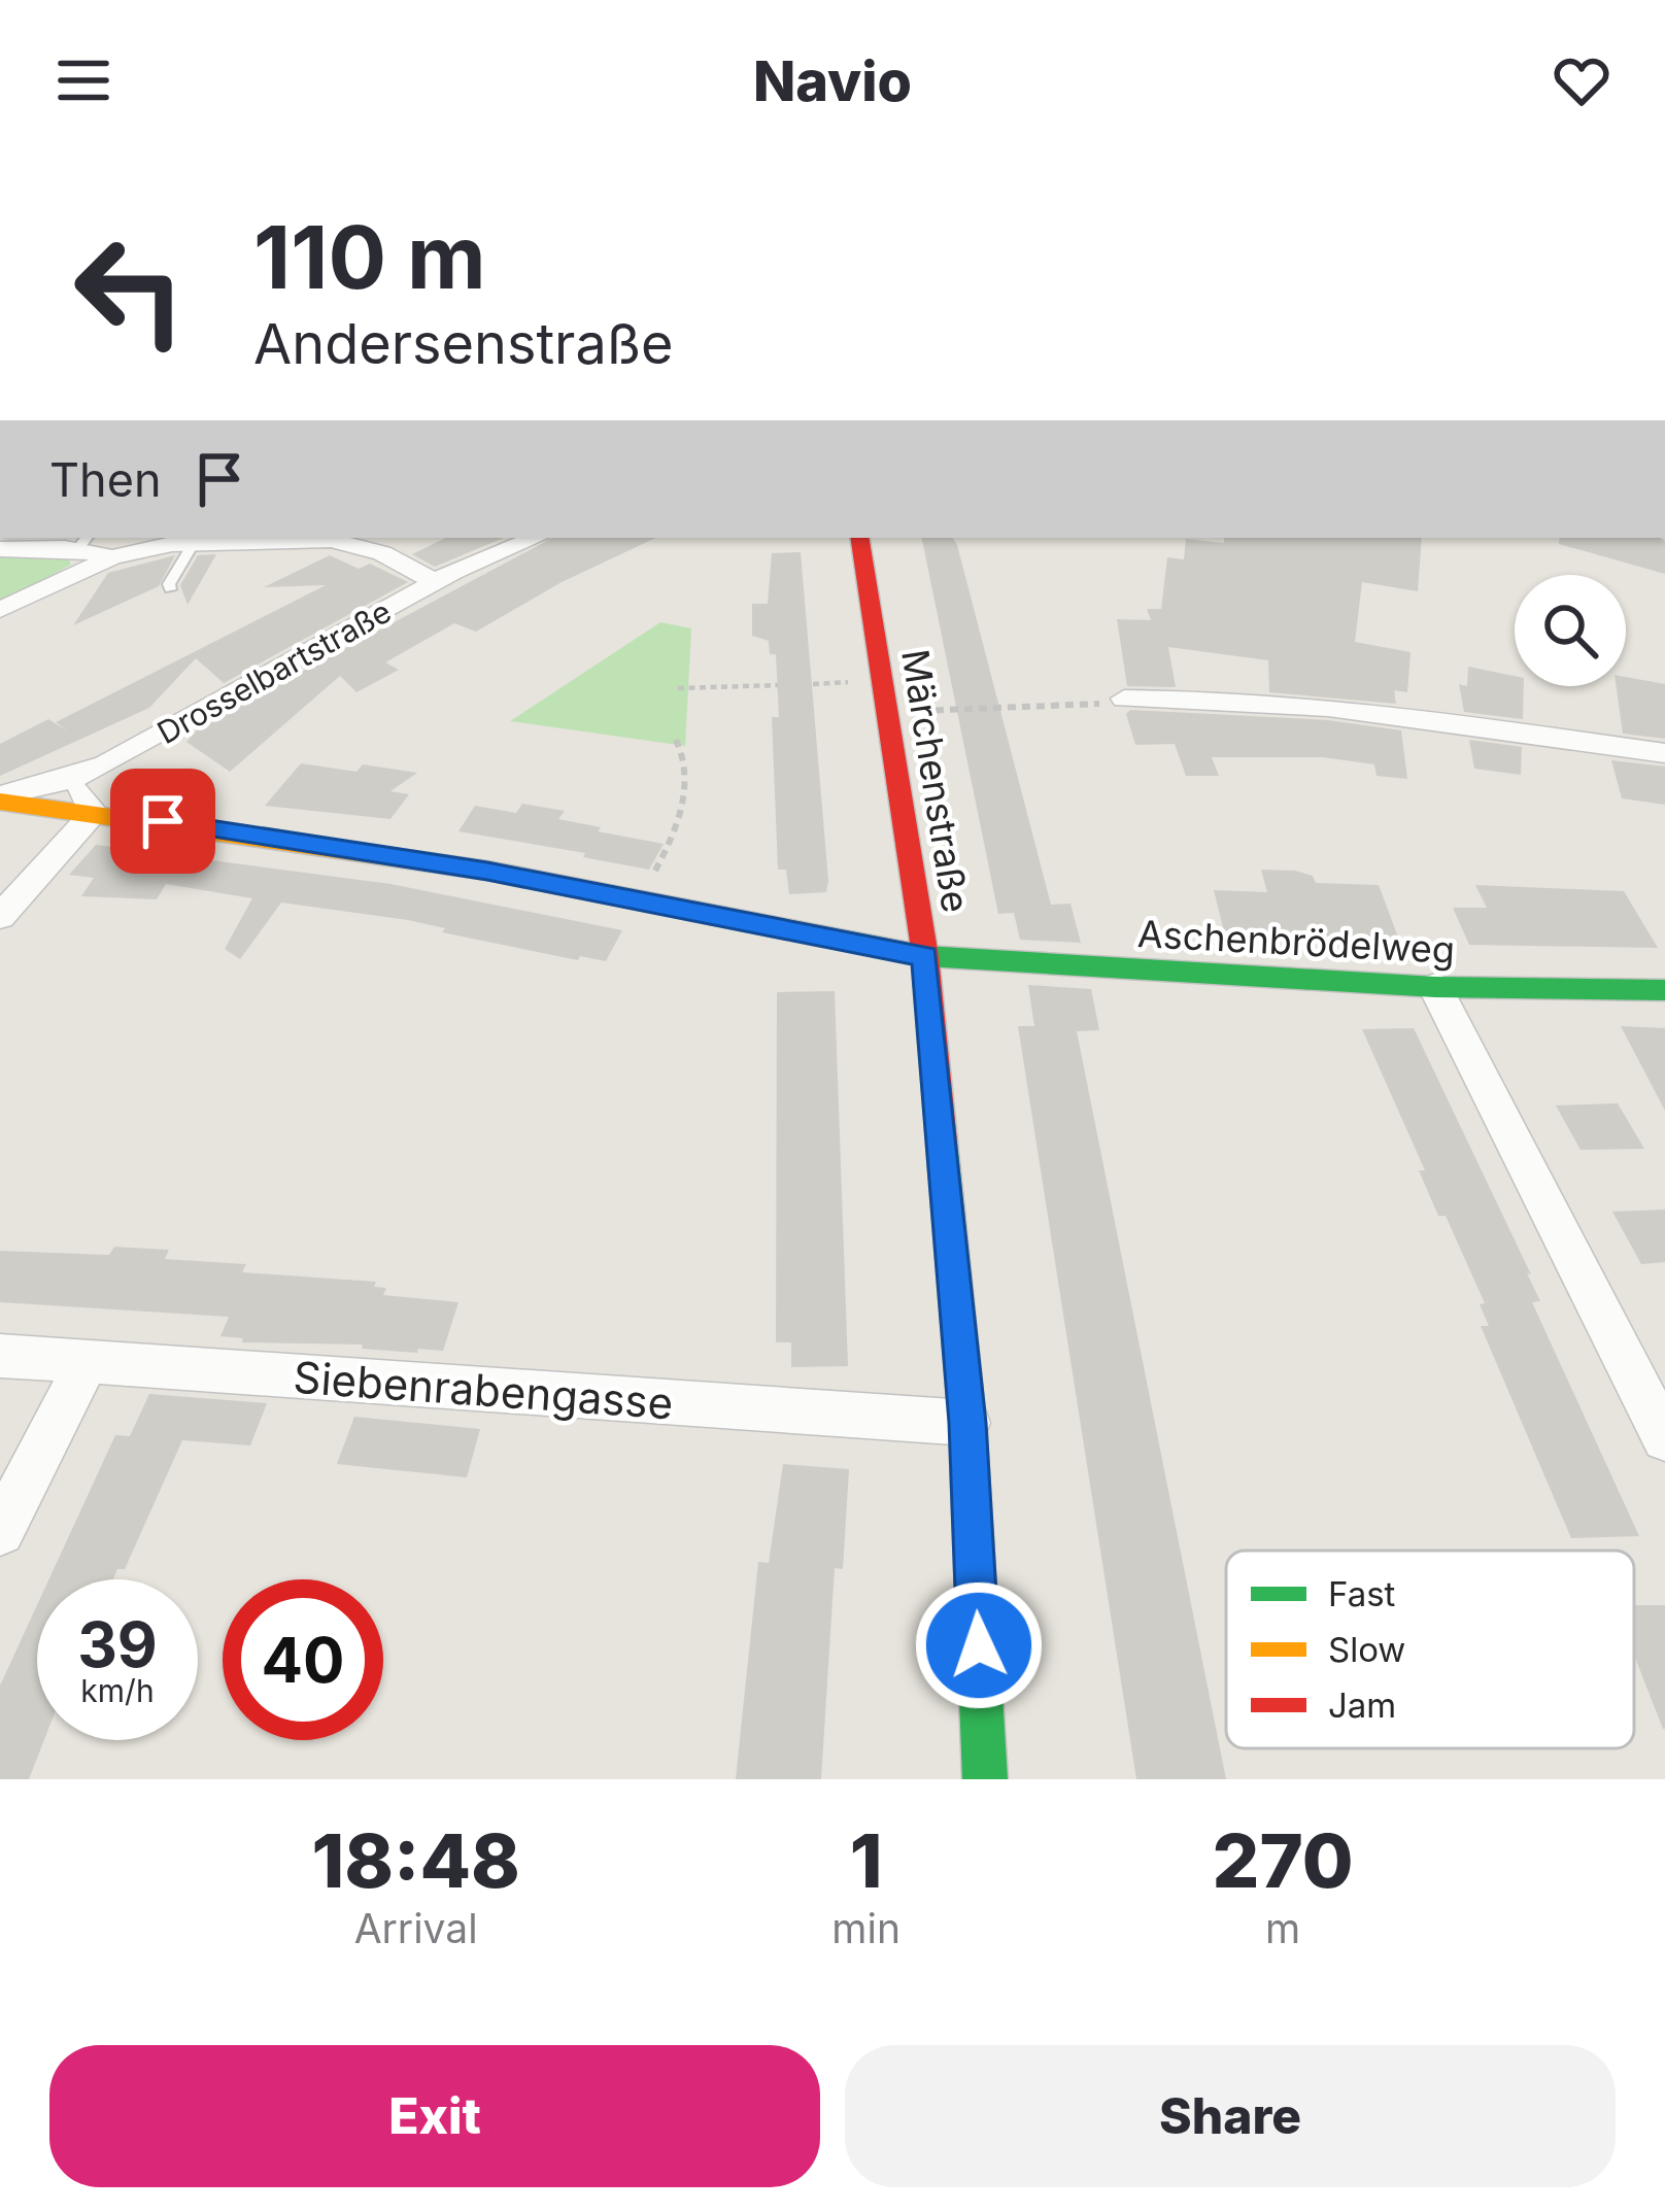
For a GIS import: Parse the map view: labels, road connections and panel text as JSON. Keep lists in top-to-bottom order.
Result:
{
  "streets": {
    "street": [
      "Drosselbartstraße",
      "Märchenstraße",
      "Aschenbrödelweg",
      "Siebenrabengasse"
    ]
  },
  "crossings": [
    ["Drosselbartstraße", "Aschenbrödelweg"],
    ["Märchenstraße", "Aschenbrödelweg"],
    ["Märchenstraße", "Siebenrabengasse"]
  ],
  "legend": ["Fast", "Slow", "Jam"],
  "page": {
    "header": "Navio",
    "turn": ["110 m", "Andersenstraße"],
    "then": "Then",
    "speed": "39 km/h",
    "limit": "40",
    "eta": [
      "18:48",
      "Arrival",
      "1",
      "min",
      "270",
      "m"
    ],
    "buttons": ["Exit", "Share"]
  }
}
